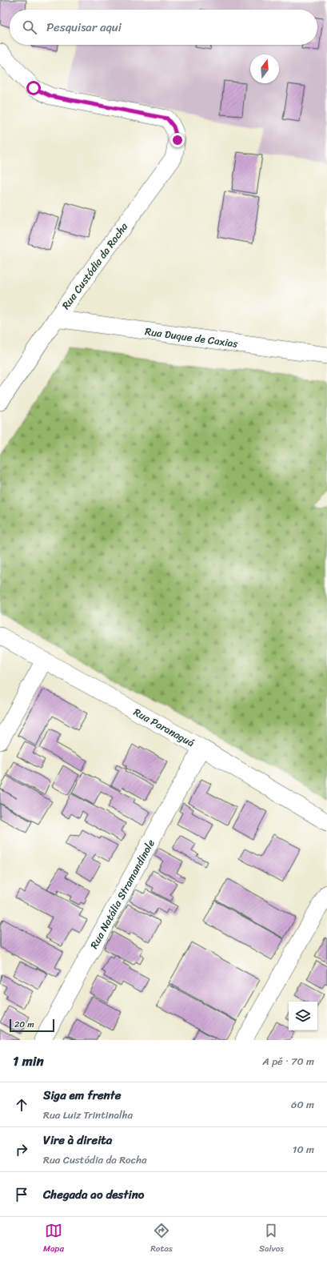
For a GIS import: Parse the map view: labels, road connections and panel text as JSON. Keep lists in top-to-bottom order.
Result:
{
  "streets": {
    "street": [
      "Rua Custódia da Rocha",
      "Rua Duque de Caxias",
      "Rua Paranaguá",
      "Rua Natália Stramandinole"
    ]
  },
  "crossings": [
    ["Rua Custódia da Rocha", "Rua Duque de Caxias"],
    ["Rua Paranaguá", "Rua Natália Stramandinole"]
  ],
  "scale_bar": "20 m",
  "north": "top",
  "page": {
    "search": "Pesquisar aqui",
    "scale": "20 m",
    "heading": ["1 min", "A pé · 70 m"],
    "list": [
      ["Siga em frente", "Rua Luiz Trintinalha", "60 m"],
      ["Vire à direita", "Rua Custódia da Rocha", "10 m"],
      "Chegada ao destino"
    ],
    "nav": ["Mapa", "Rotas", "Salvos"]
  }
}
